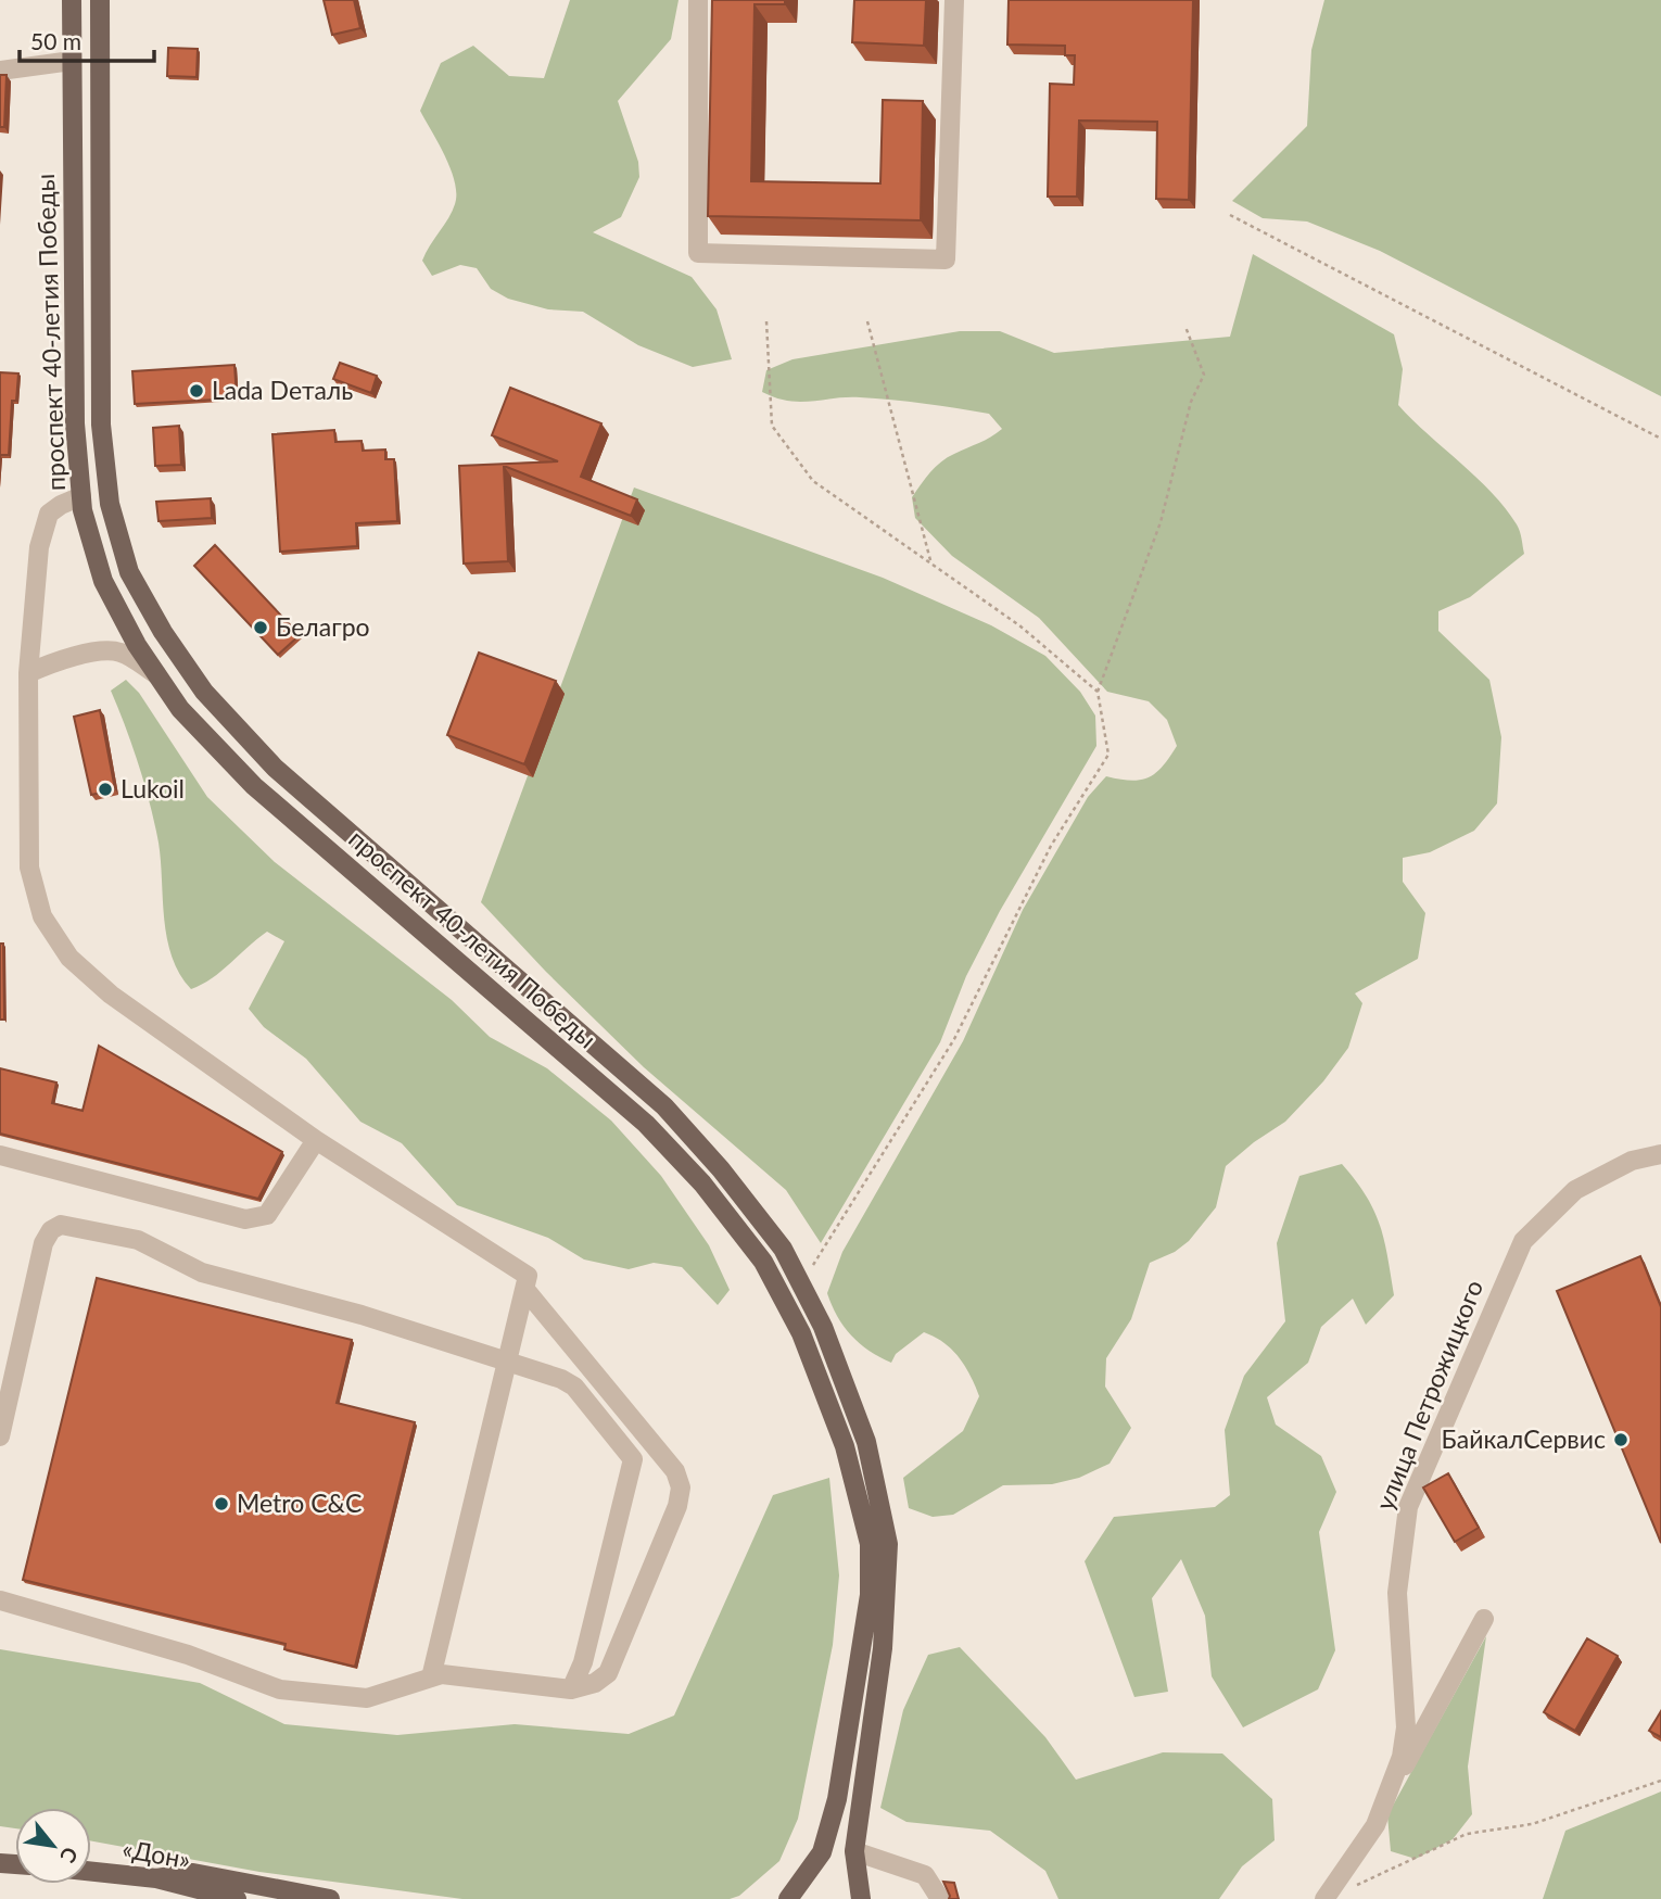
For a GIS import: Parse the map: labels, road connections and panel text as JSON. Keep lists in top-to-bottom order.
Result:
{
  "streets": {
    "main road": ["проспект 40-летия Победы", "«Дон»"],
    "street": ["улица Петрожицкого"]
  },
  "places": [
    "Lada Dеталь",
    "Белагро",
    "Lukoil",
    "БайкалСервис",
    "Metro C&C"
  ],
  "scale_bar": "50 m",
  "north": "bottom right"
}
